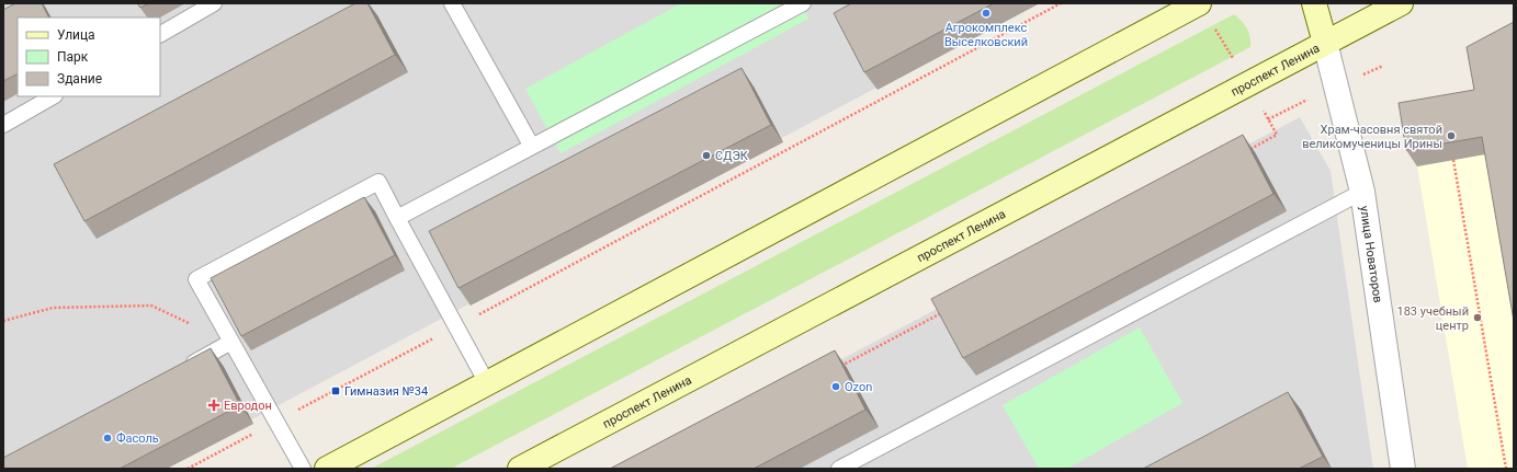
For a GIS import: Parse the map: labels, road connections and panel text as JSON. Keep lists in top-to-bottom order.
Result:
{
  "streets": {
    "main road": ["проспект Ленина"],
    "street": ["улица Новаторов"]
  },
  "crossings": [
    ["проспект Ленина", "улица Новаторов"]
  ],
  "places": {
    "other": [
      "Агрокомплекс Выселковский",
      "Храм-часовня святой великомученицы Ирины",
      "СДЭК",
      "183 учебный центр",
      "Ozon",
      "Фасоль"
    ],
    "transit": ["Гимназия №34"],
    "health": ["Евродон"]
  },
  "legend": ["Улица", "Парк", "Здание"]
}
